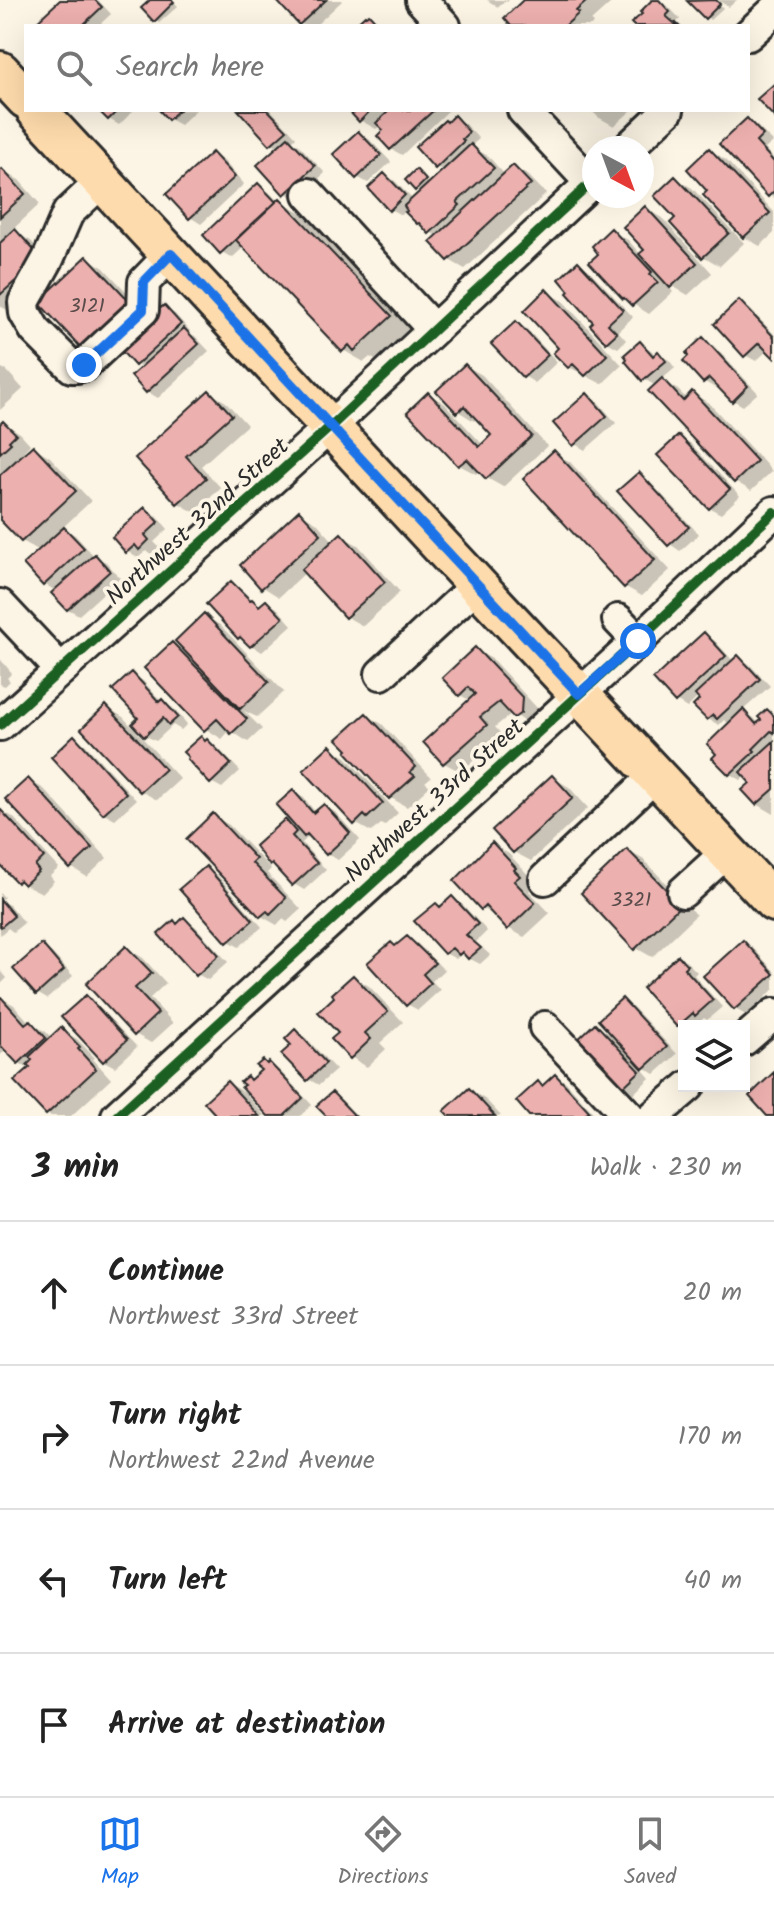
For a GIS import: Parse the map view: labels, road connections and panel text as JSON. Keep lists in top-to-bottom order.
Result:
{
  "streets": {
    "street": ["Northwest 32nd Street", "Northwest 33rd Street"]
  },
  "house_numbers": ["3121", "3321"],
  "north": "bottom right",
  "page": {
    "search": "Search here",
    "heading": ["3 min", "Walk · 230 m"],
    "list": [
      ["Continue", "Northwest 33rd Street", "20 m"],
      ["Turn right", "Northwest 22nd Avenue", "170 m"],
      ["Turn left", "40 m"],
      "Arrive at destination"
    ],
    "nav": ["Map", "Directions", "Saved"]
  }
}
